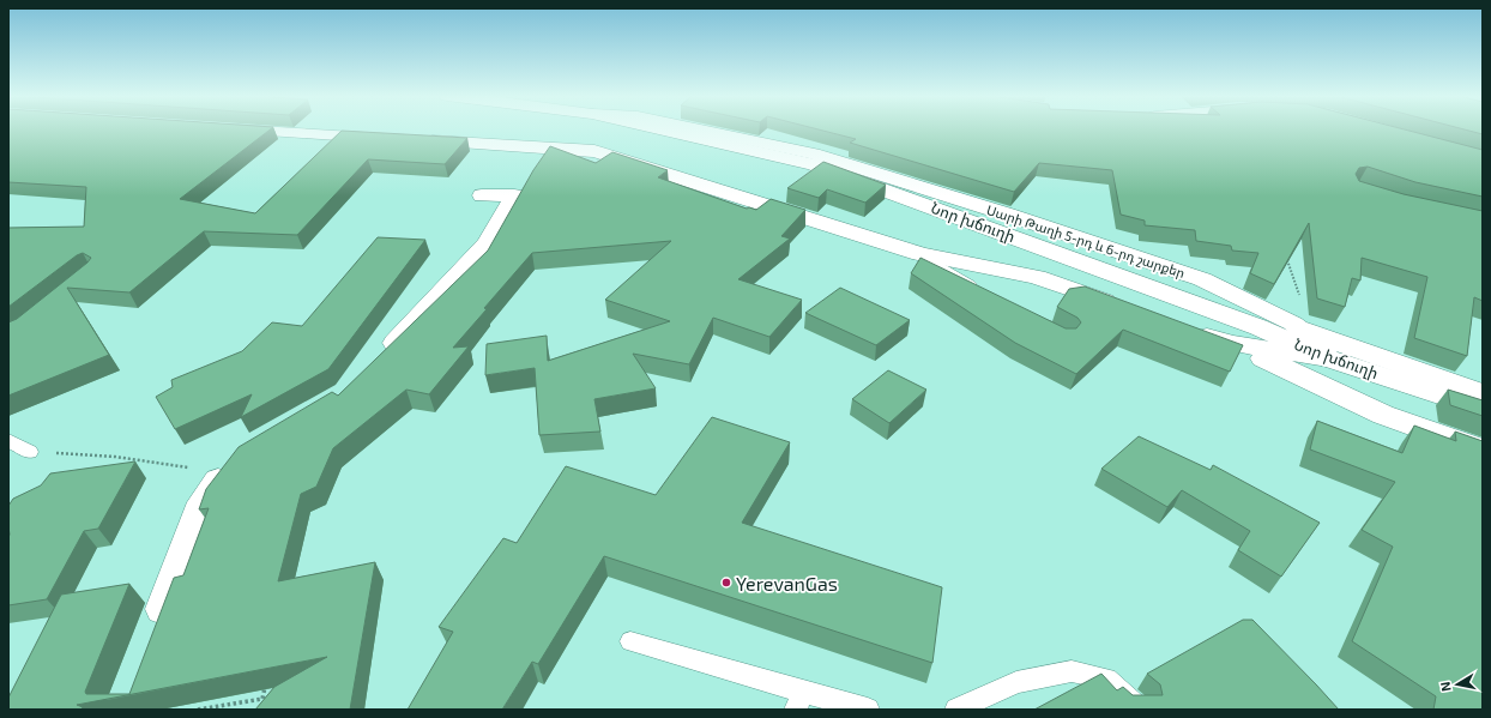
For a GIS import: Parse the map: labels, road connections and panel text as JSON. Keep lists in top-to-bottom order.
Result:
{
  "streets": {
    "street": ["Նոր խճուղի", "Սարի Թաղի 5-րդ և 6-րդ շարքեր"]
  },
  "crossings": [
    ["Նոր խճուղի", "Սարի Թաղի 5-րդ և 6-րդ շարքեր"]
  ],
  "places": ["YerevanGas"],
  "north": "left"
}
